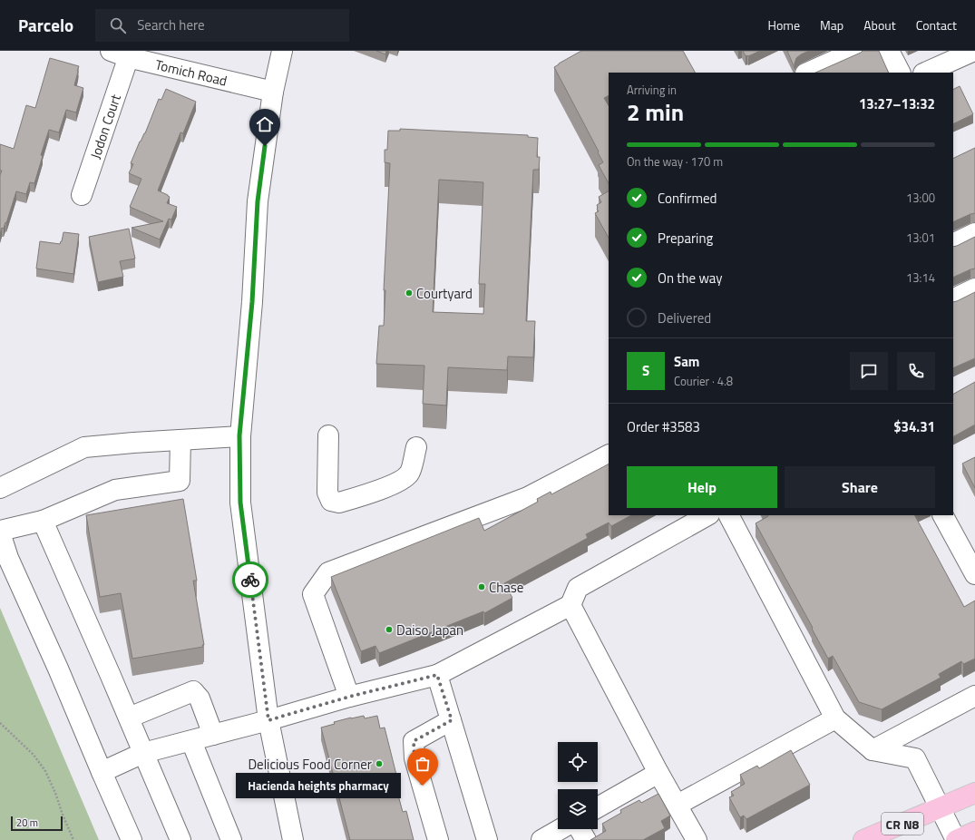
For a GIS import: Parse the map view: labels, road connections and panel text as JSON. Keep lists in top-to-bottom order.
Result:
{
  "streets": {
    "main road": ["CR N8"],
    "street": ["Tomich Road", "Jodon Court"]
  },
  "crossings": [
    ["Tomich Road", "Jodon Court"]
  ],
  "places": [
    "Courtyard",
    "Chase",
    "Daiso Japan",
    "Delicious Food Corner",
    "Hacienda heights pharmacy"
  ],
  "scale_bar": "20 m",
  "page": {
    "header": "Parcelo",
    "search": "Search here",
    "nav": [
      "Home",
      "Map",
      "About",
      "Contact"
    ],
    "heading": ["2 min", "Arriving in", "13:27–13:32"],
    "panel": [
      "Sam",
      "Courier · 4.8",
      "Order #3583",
      "$34.31"
    ],
    "bar": "On the way · 170 m",
    "list": [
      ["Confirmed", "13:00"],
      ["Preparing", "13:01"],
      ["On the way", "13:14"],
      "Delivered"
    ],
    "round": "S",
    "buttons": ["Help", "Share"],
    "bubble": "Hacienda heights pharmacy",
    "scale": "20 m"
  }
}
